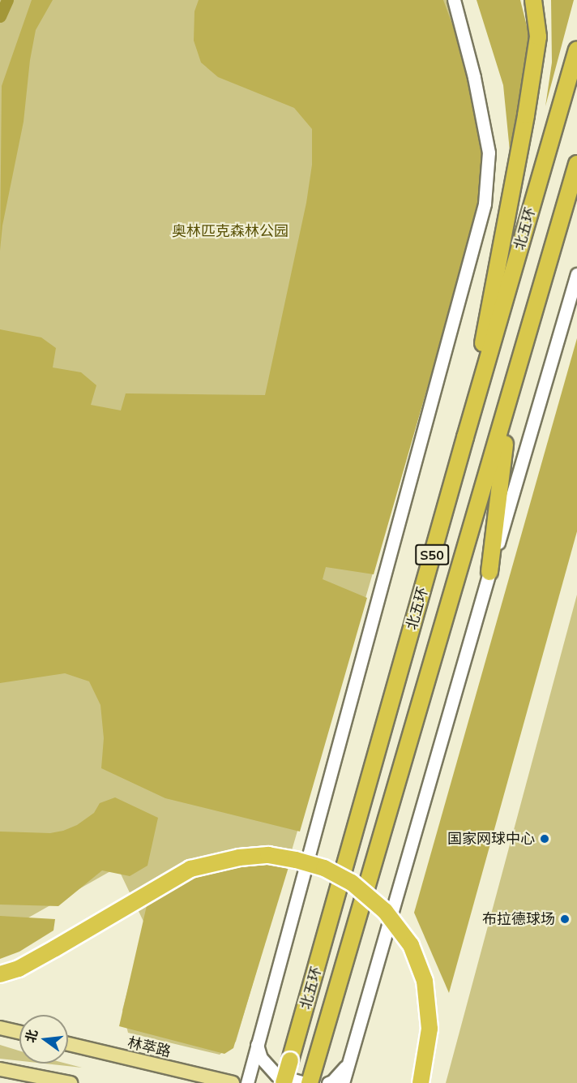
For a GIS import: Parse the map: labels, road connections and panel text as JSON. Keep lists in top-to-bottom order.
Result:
{
  "streets": {
    "highway": ["北五环", "S50"],
    "main road": ["林萃路"]
  },
  "parks": ["奥林匹克森林公园"],
  "places": ["国家网球中心", "布拉德球场"],
  "north": "left"
}
